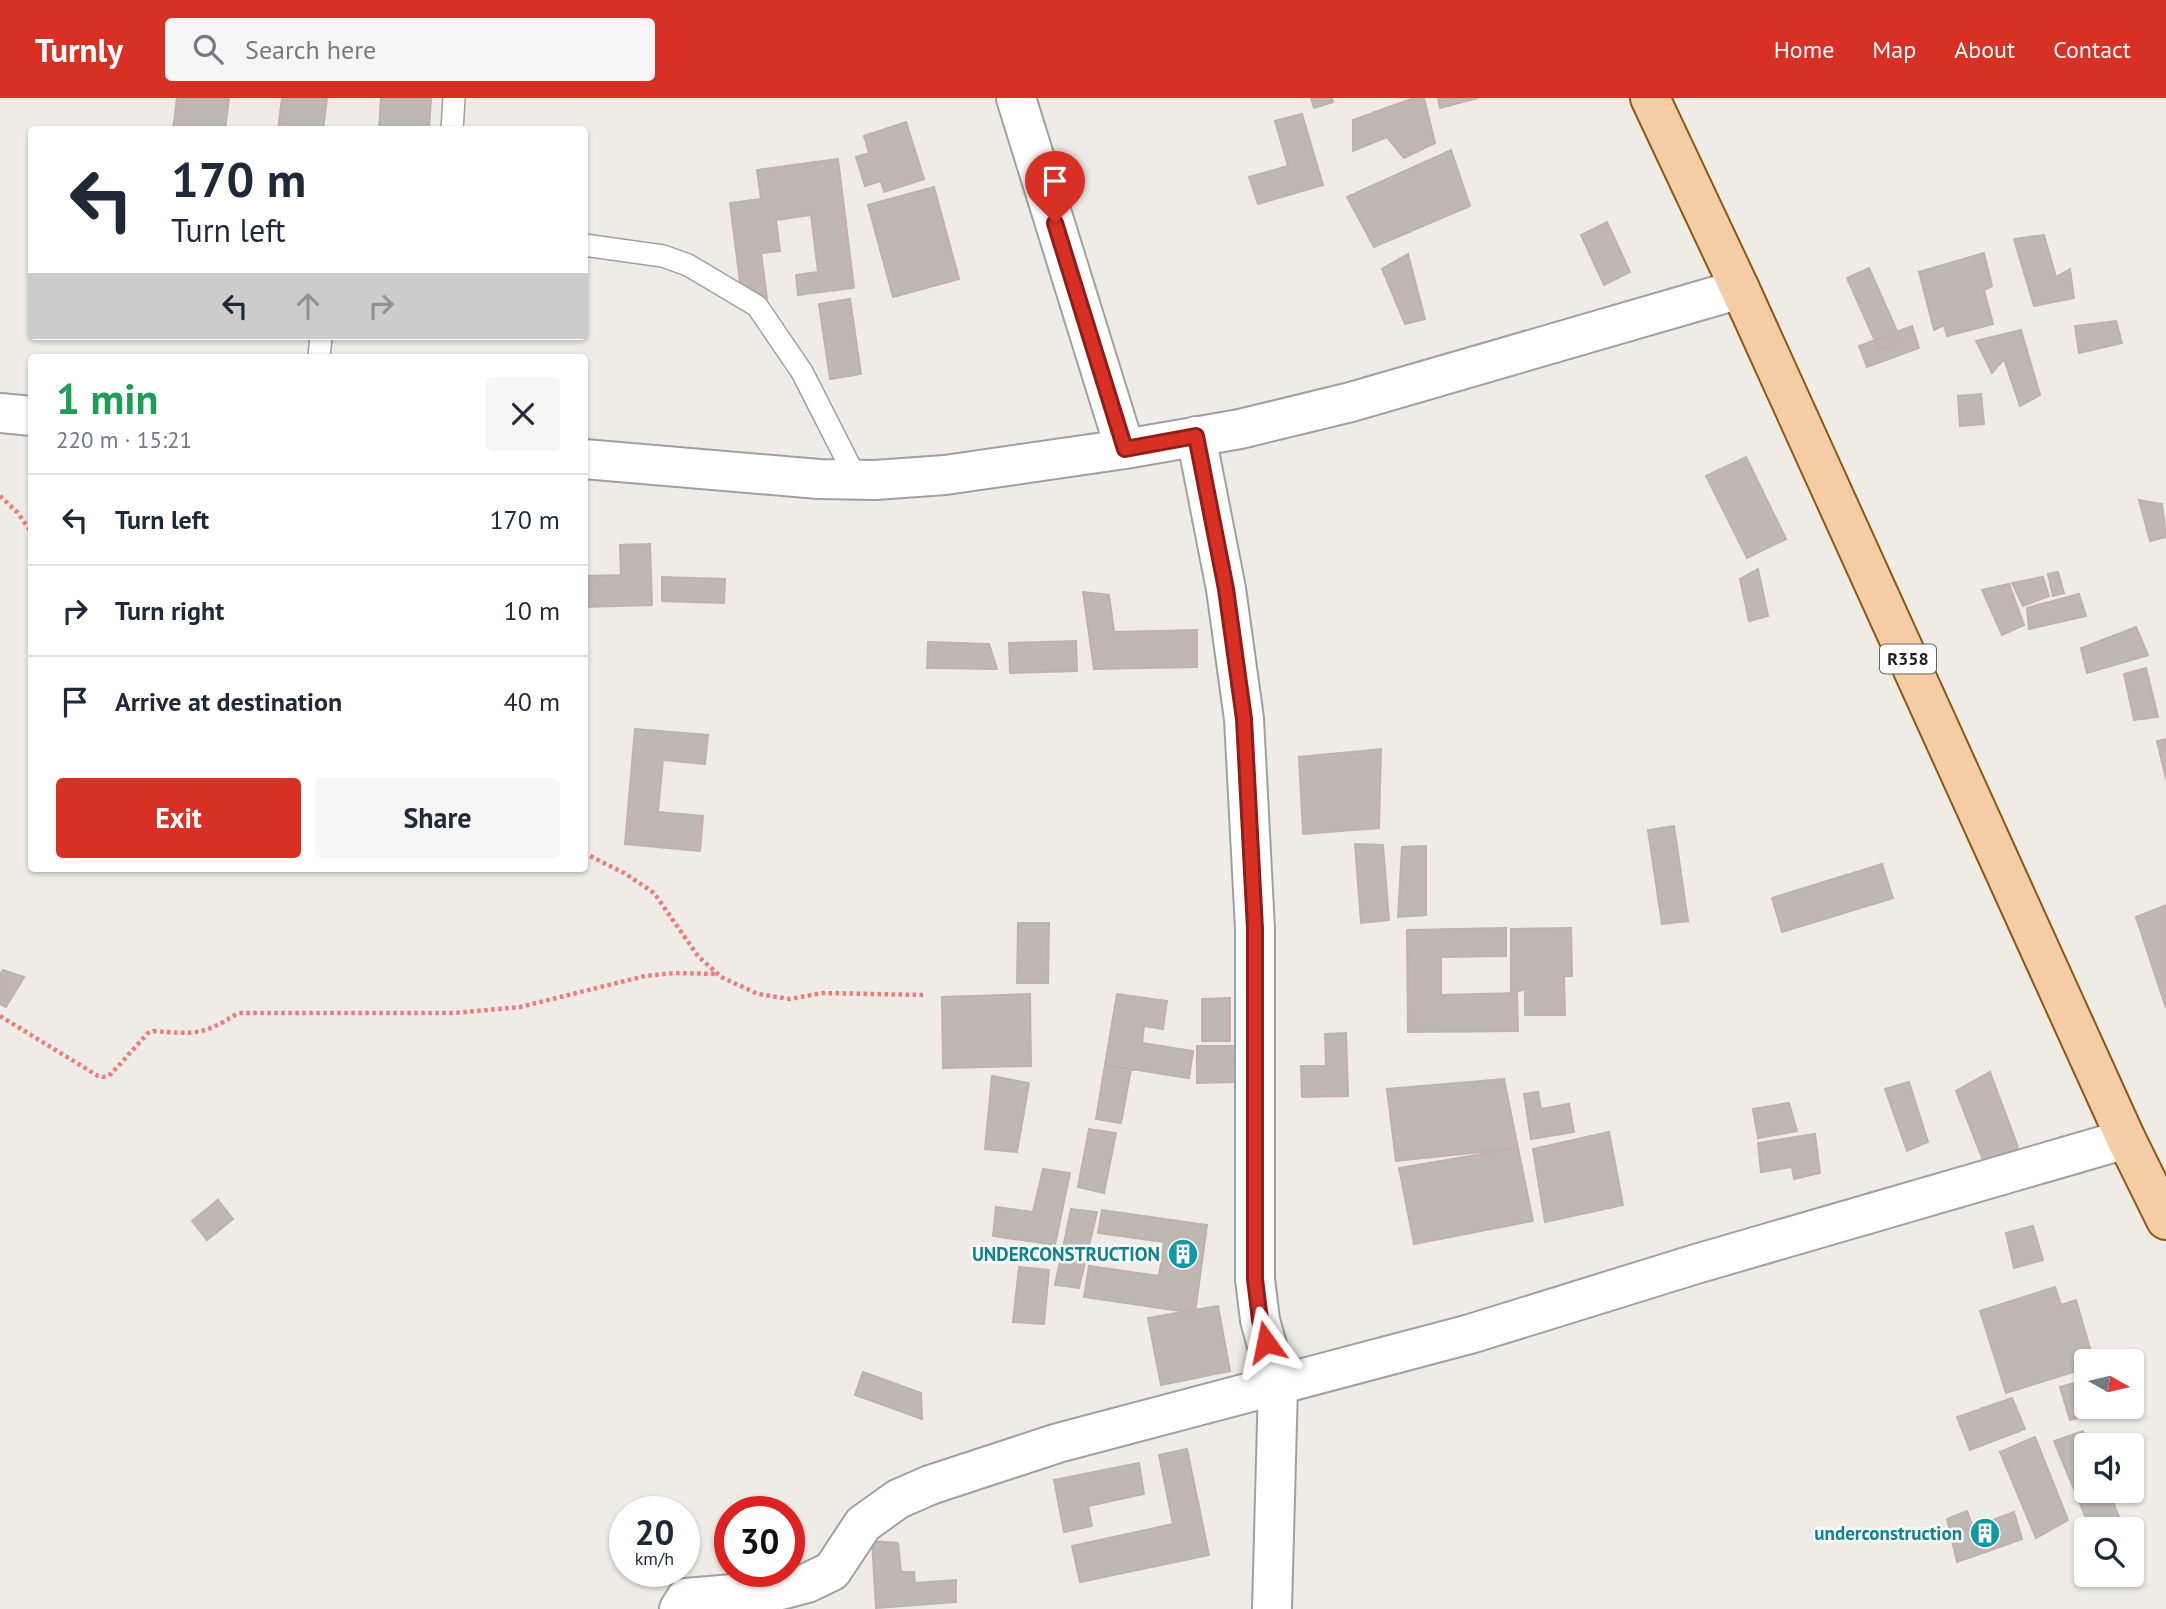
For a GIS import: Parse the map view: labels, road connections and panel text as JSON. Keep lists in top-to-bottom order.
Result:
{
  "streets": {
    "main road": ["R358"]
  },
  "places": {
    "building": ["UNDERCONSTRUCTION", "underconstruction"]
  },
  "north": "right",
  "page": {
    "header": "Turnly",
    "search": "Search here",
    "nav": [
      "Home",
      "Map",
      "About",
      "Contact"
    ],
    "turn": ["170 m", "Turn left"],
    "heading": ["1 min", "220 m · 15:21"],
    "list": [
      {
        "name": "Turn left",
        "value": "170 m"
      },
      {
        "name": "Turn right",
        "value": "10 m"
      },
      {
        "name": "Arrive at destination",
        "value": "40 m"
      }
    ],
    "buttons": ["Exit", "Share"],
    "speed": "20 km/h",
    "limit": "30"
  }
}
